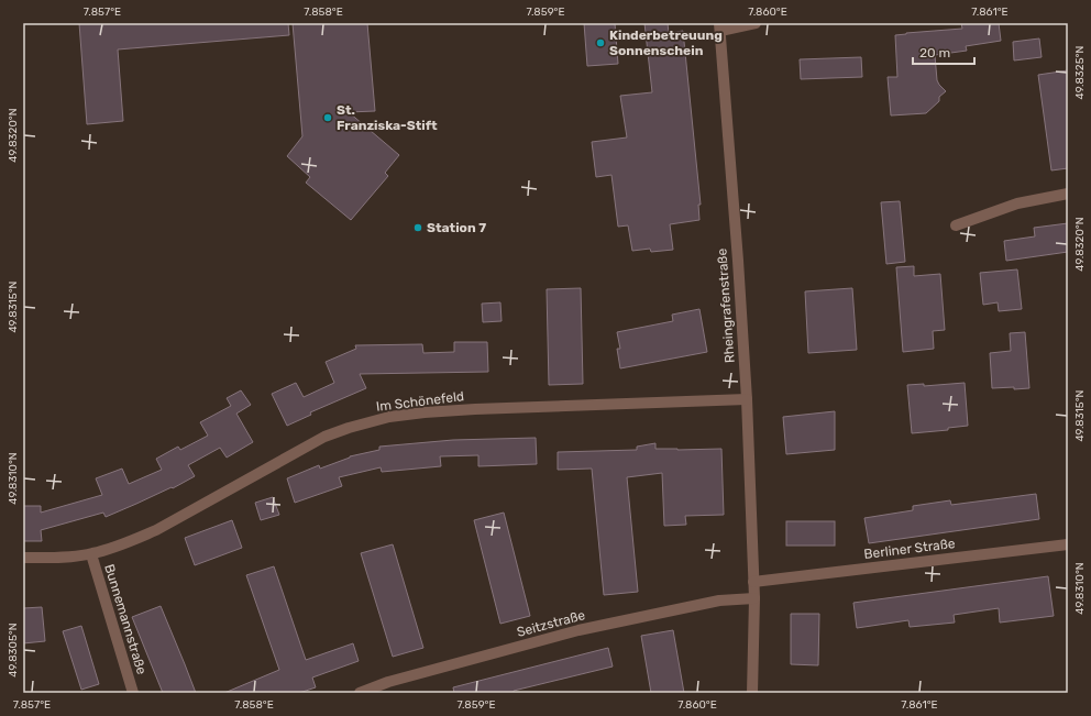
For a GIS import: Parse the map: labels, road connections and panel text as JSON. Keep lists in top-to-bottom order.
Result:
{
  "streets": {
    "street": [
      "Rheingrafenstraße",
      "Im Schönefeld",
      "Berliner Straße",
      "Bunnemannstraße",
      "Seitzstraße"
    ]
  },
  "crossings": [
    ["Rheingrafenstraße", "Im Schönefeld"],
    ["Rheingrafenstraße", "Berliner Straße"],
    ["Rheingrafenstraße", "Seitzstraße"],
    ["Im Schönefeld", "Bunnemannstraße"]
  ],
  "places": ["Kinderbetreuung Sonnenschein", "St. Franziska-Stift", "Station 7"],
  "scale_bar": "20 m",
  "coordinates": [
    "7.857°E",
    "7.858°E",
    "7.859°E",
    "7.860°E",
    "7.861°E",
    "49.8325°N",
    "49.8320°N",
    "49.8315°N",
    "49.8310°N",
    "49.8305°N"
  ]
}
